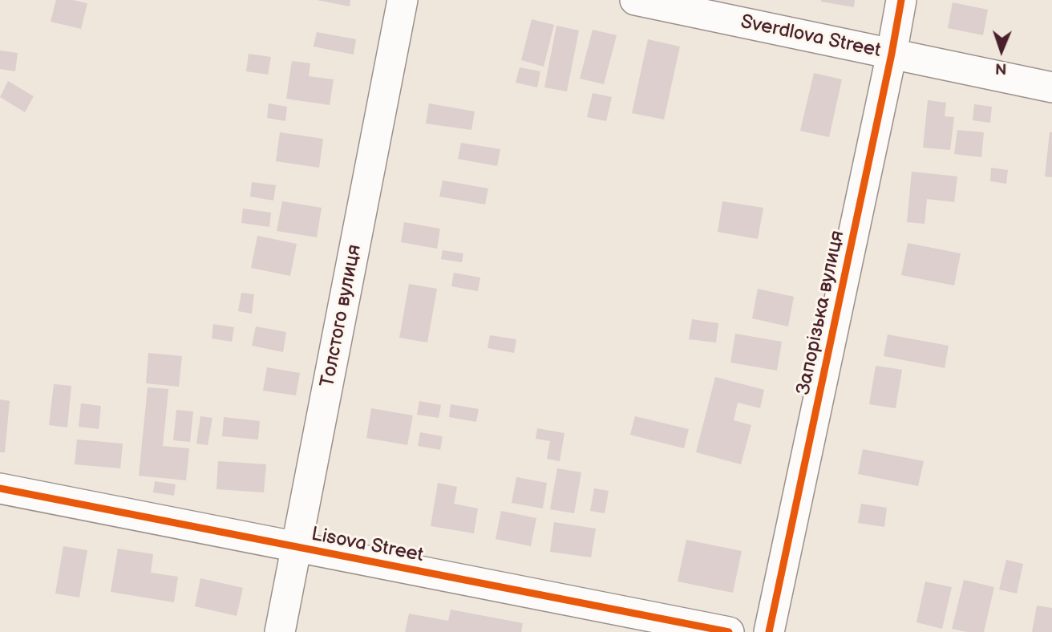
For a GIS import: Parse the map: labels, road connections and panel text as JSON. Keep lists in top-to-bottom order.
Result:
{
  "streets": {
    "street": [
      "Sverdlova Street",
      "Запорізька вулиця",
      "Толстого вулиця",
      "Lisova Street"
    ]
  },
  "crossings": [
    ["Sverdlova Street", "Запорізька вулиця"],
    ["Толстого вулиця", "Lisova Street"]
  ],
  "north": "bottom"
}
